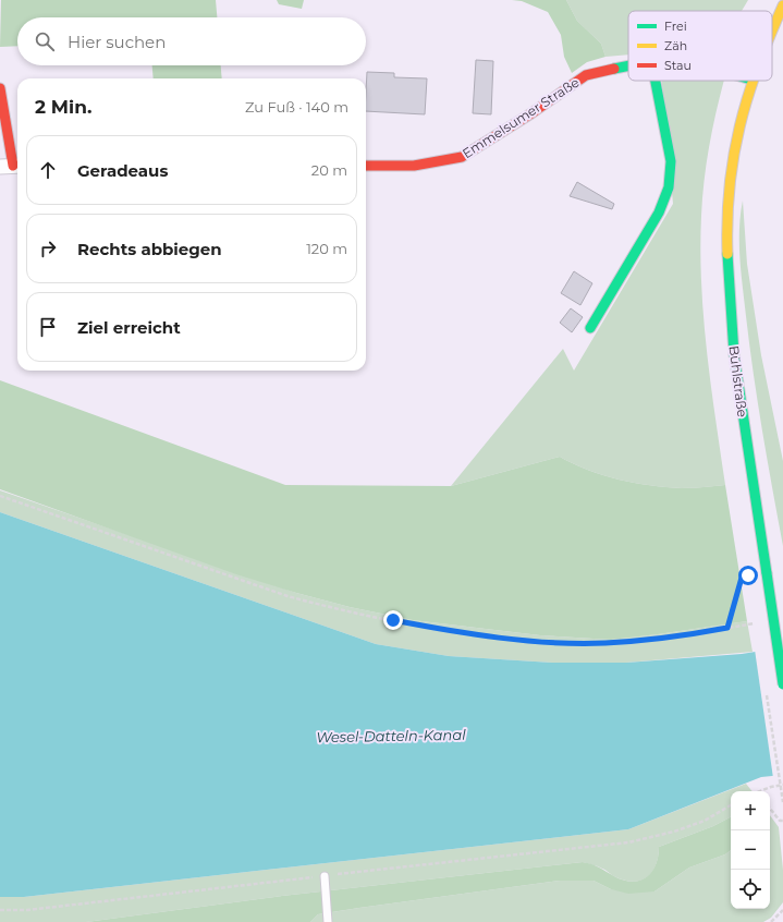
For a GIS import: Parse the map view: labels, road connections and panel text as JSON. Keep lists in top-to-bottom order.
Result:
{
  "streets": {
    "street": ["Emmelsumer Straße", "Bühlstraße"]
  },
  "water": ["Wesel-Datteln-Kanal"],
  "legend": ["Frei", "Zäh", "Stau"],
  "page": {
    "search": "Hier suchen",
    "heading": ["2 Min.", "Zu Fuß · 140 m"],
    "list": [
      ["Geradeaus", "20 m"],
      ["Rechts abbiegen", "120 m"],
      "Ziel erreicht"
    ],
    "map_buttons": ["+", "−"]
  }
}
